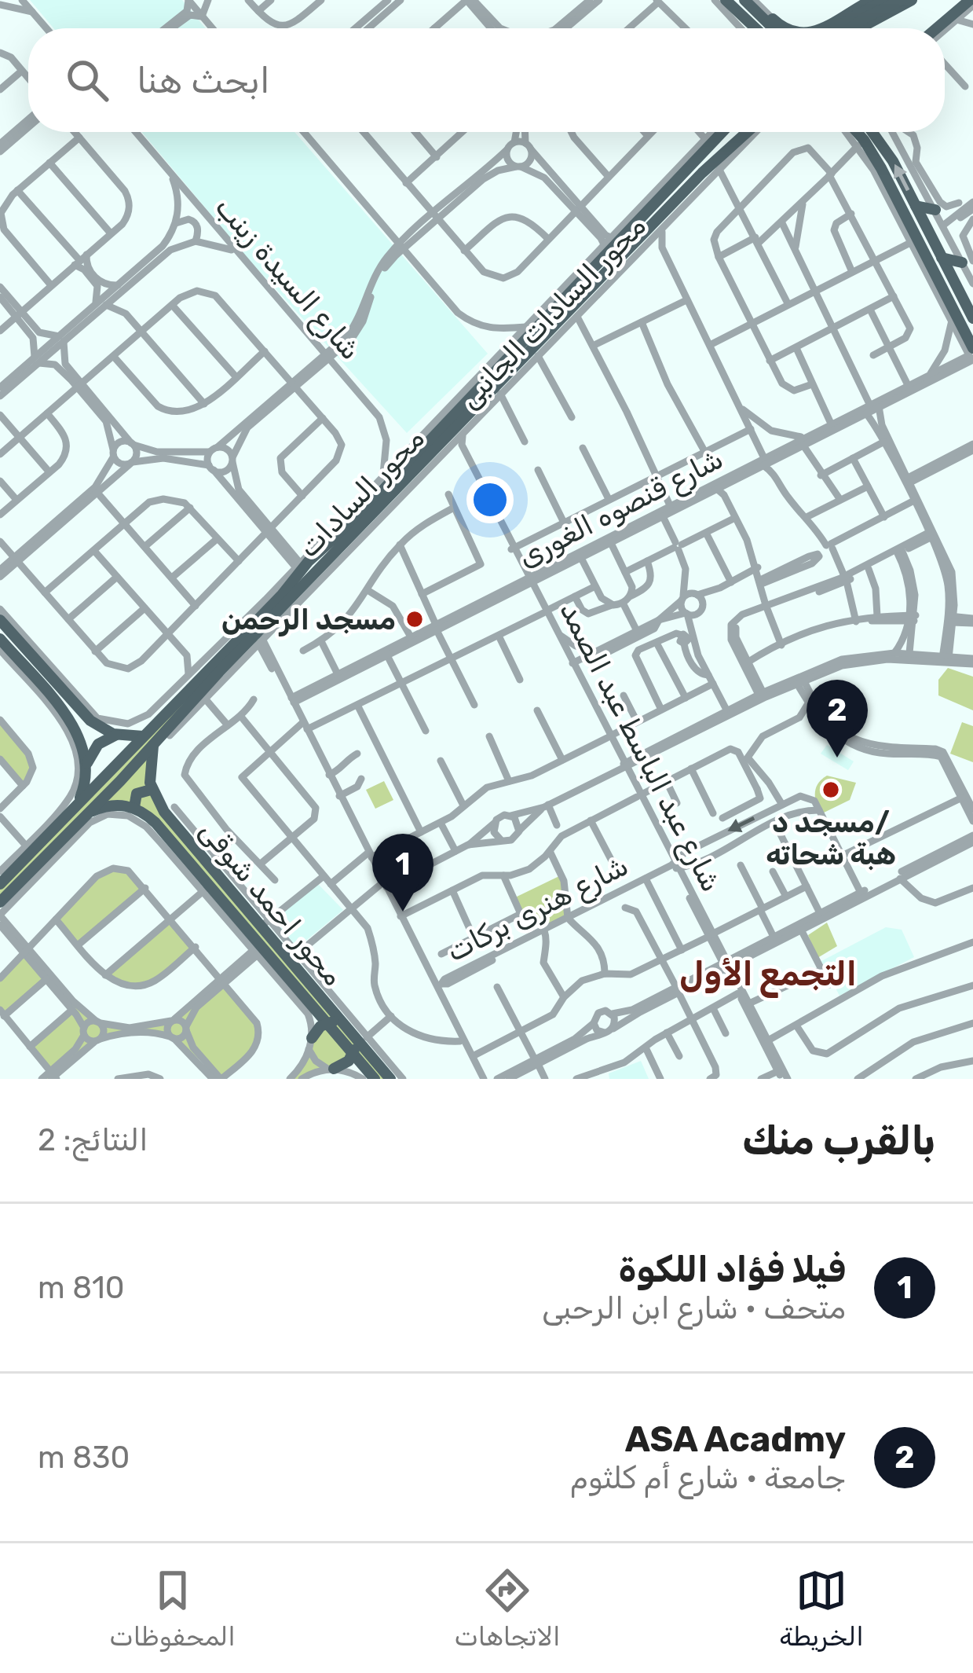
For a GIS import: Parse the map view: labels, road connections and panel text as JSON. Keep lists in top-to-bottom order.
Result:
{
  "streets": {
    "main road": ["محور السادات", "محور احمد شوقى"],
    "street": [
      "شارع السيدة زينب",
      "محور السادات الجانبى",
      "شارع قنصوه الغورى",
      "شارع عبد الباسط عبد الصمد",
      "شارع هنرى بركات"
    ]
  },
  "crossings": [
    ["شارع السيدة زينب", "محور السادات الجانبى"],
    ["محور السادات الجانبى", "محور السادات"],
    ["محور السادات الجانبى", "شارع عبد الباسط عبد الصمد"],
    ["محور السادات", "شارع عبد الباسط عبد الصمد"],
    ["شارع قنصوه الغورى", "شارع عبد الباسط عبد الصمد"],
    ["شارع عبد الباسط عبد الصمد", "شارع هنرى بركات"]
  ],
  "districts": ["التجمع الأول"],
  "places": ["مسجد الرحمن", "مسجد د/ هبة شحاته"],
  "page": {
    "search": "ابحث هنا",
    "pins": ["2", "1"],
    "heading": ["بالقرب منك", "النتائج: 2"],
    "list": [
      {
        "mark": "1",
        "name": "فيلا فؤاد اللكوة",
        "note": "متحف · شارع ابن الرحبى",
        "value": "810 m"
      },
      {
        "mark": "2",
        "name": "ASA Acadmy",
        "note": "جامعة · شارع أم كلثوم",
        "value": "830 m"
      }
    ],
    "nav": ["الخريطة", "الاتجاهات", "المحفوظات"]
  }
}
